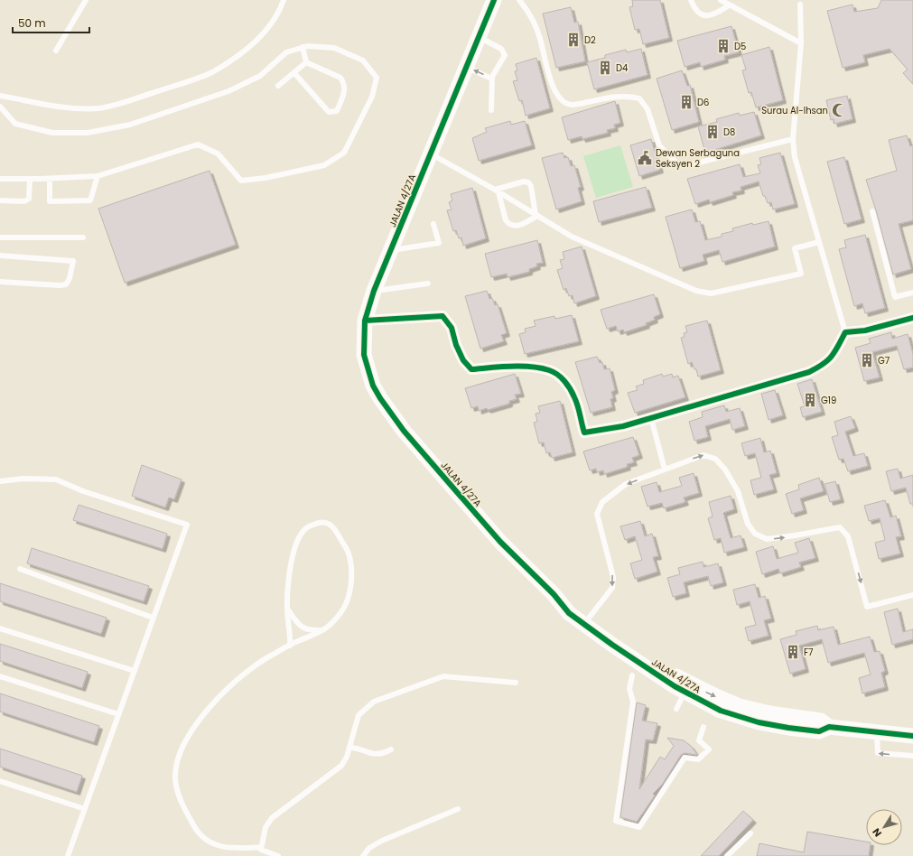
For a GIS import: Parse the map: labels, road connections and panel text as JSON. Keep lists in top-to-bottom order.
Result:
{
  "streets": {
    "street": ["JALAN 4/27A"]
  },
  "places": {
    "building": [
      "D2",
      "D5",
      "D4",
      "D6",
      "D8",
      "G7",
      "G19",
      "F7"
    ],
    "mosque": ["Surau Al-Ihsan"],
    "public building": ["Dewan Serbaguna Seksyen 2"]
  },
  "scale_bar": "50 m",
  "north": "bottom left"
}
